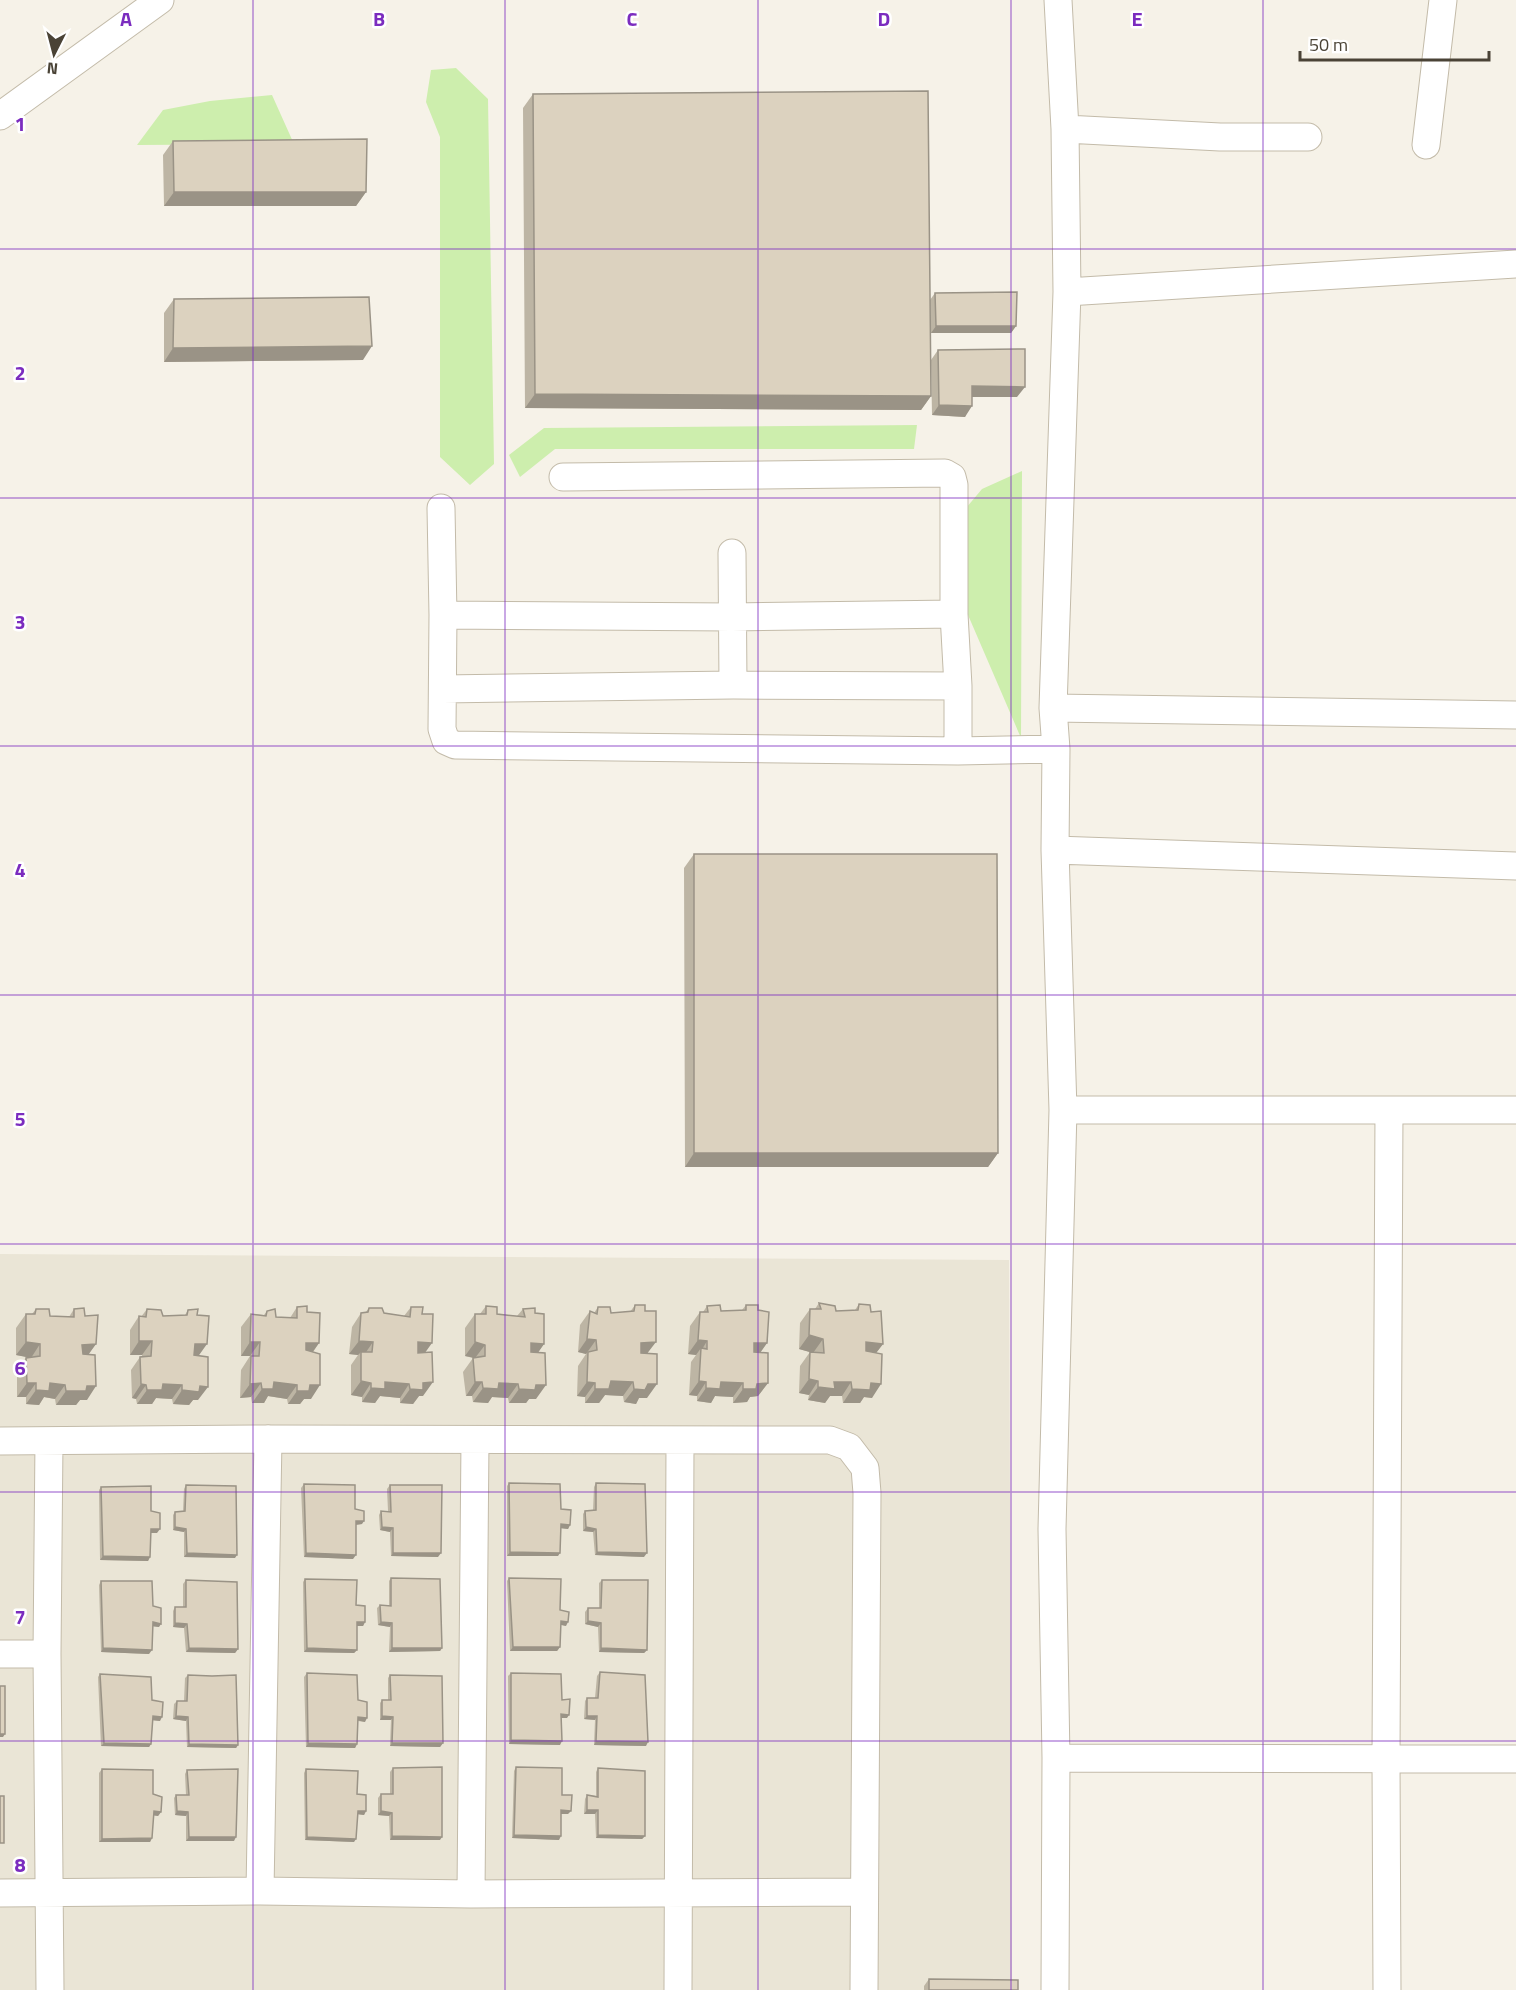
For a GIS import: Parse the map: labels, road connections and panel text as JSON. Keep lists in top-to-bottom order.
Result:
{
  "scale_bar": "50 m",
  "north": "bottom",
  "grid": {
    "columns": [
      "A",
      "B",
      "C",
      "D",
      "E"
    ],
    "rows": [
      "1",
      "2",
      "3",
      "4",
      "5",
      "6",
      "7",
      "8"
    ]
  }
}
